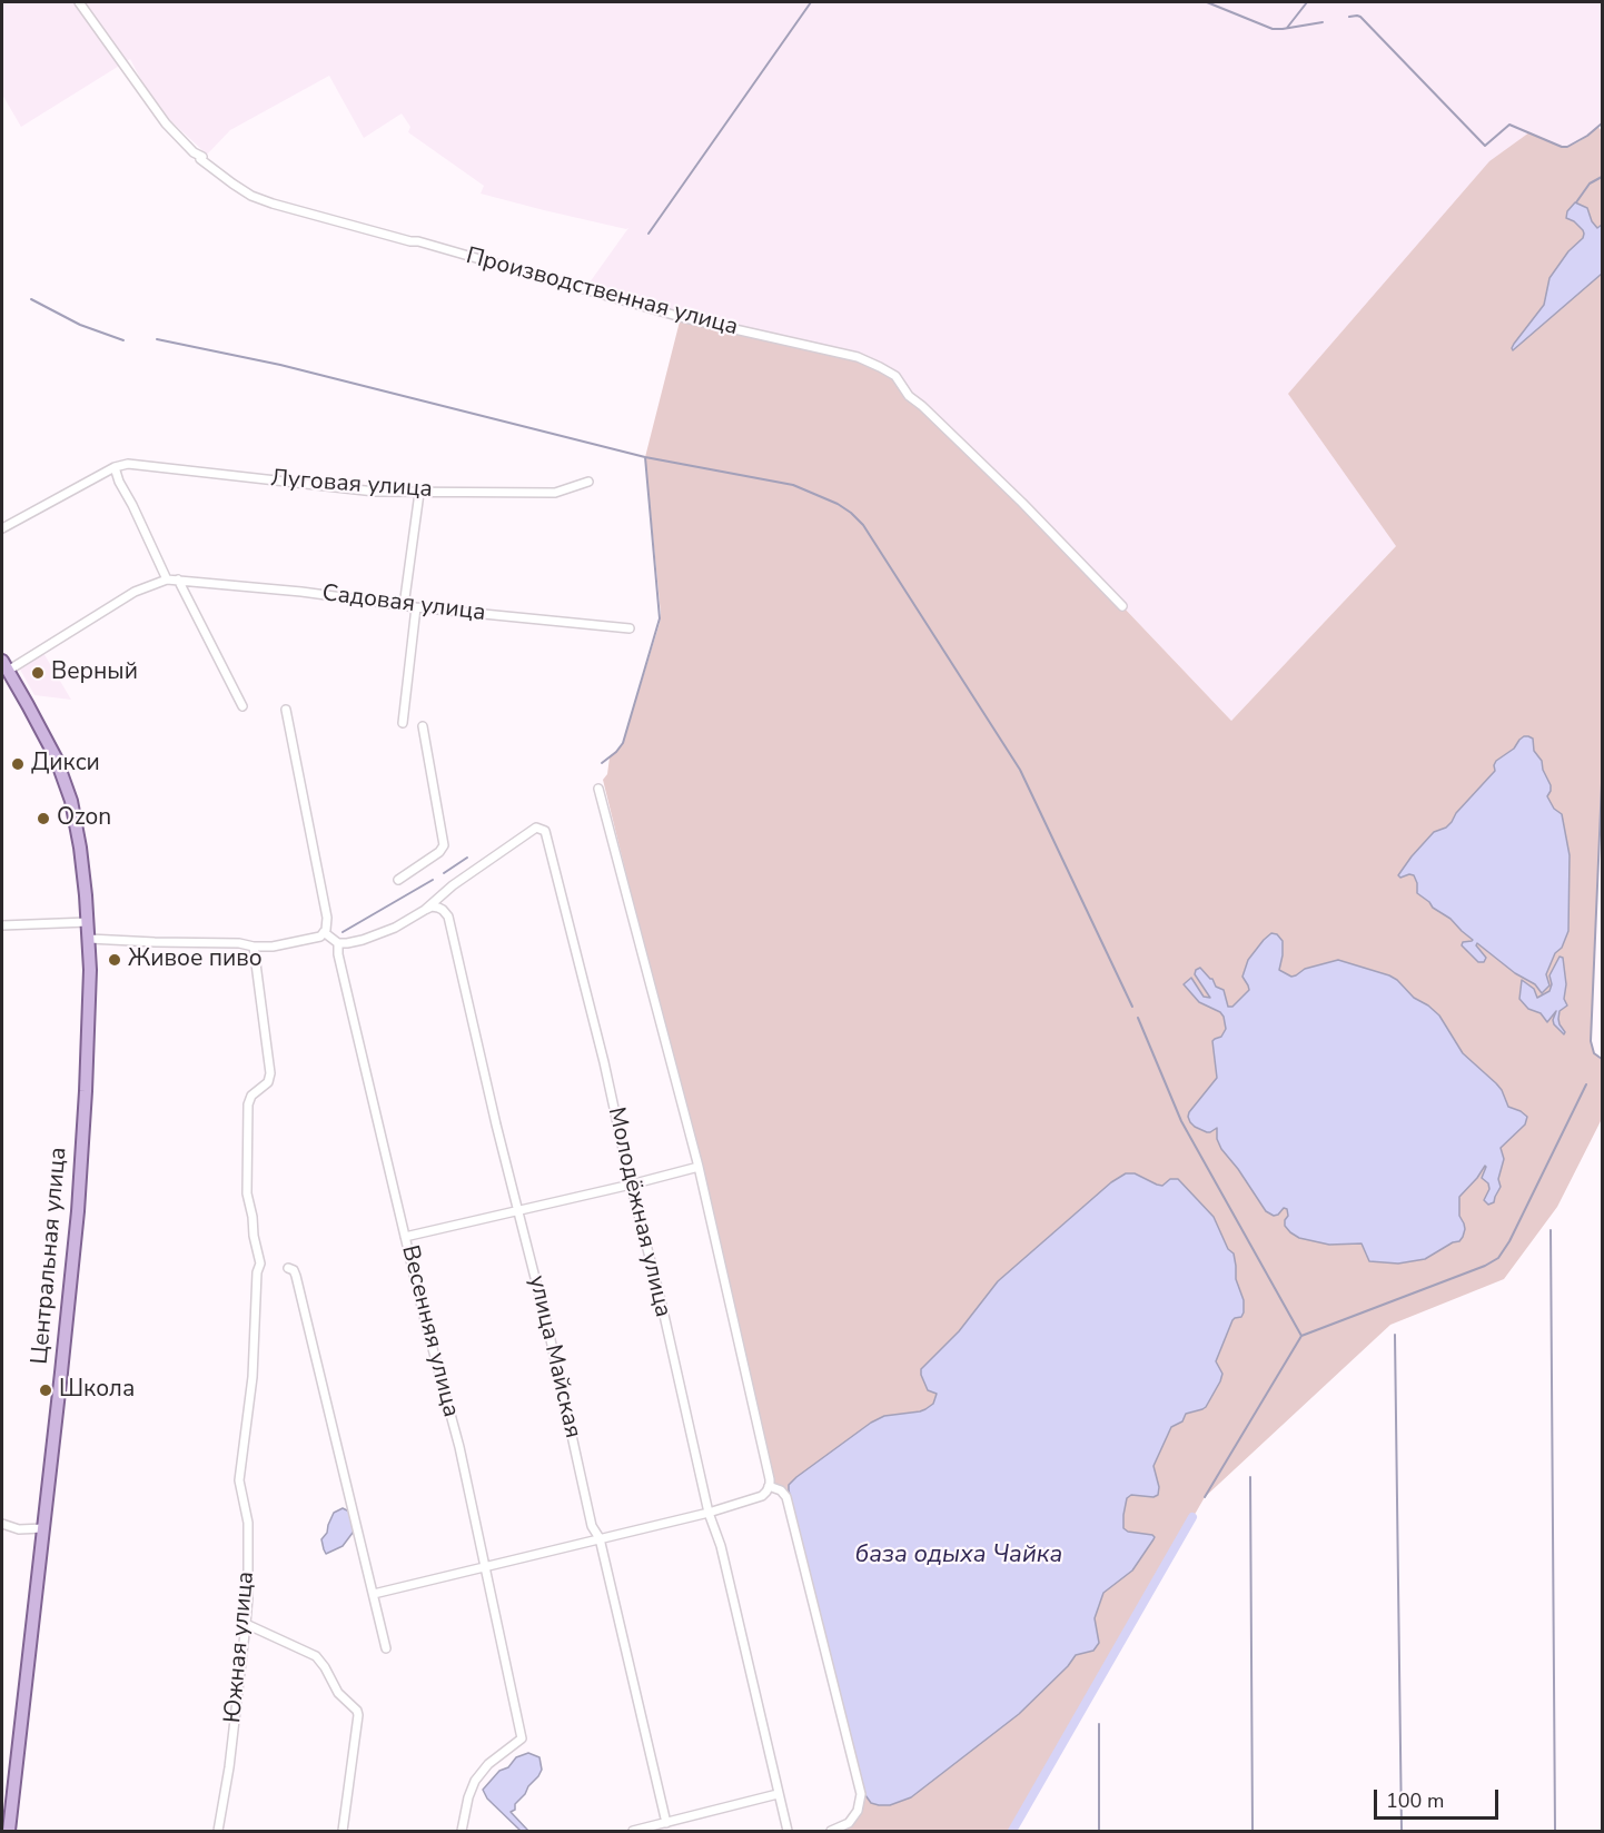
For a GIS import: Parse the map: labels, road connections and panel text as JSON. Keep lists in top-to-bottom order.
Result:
{
  "streets": {
    "main road": ["Центральная улица"],
    "street": [
      "Производственная улица",
      "Луговая улица",
      "Садовая улица",
      "Молодёжная улица",
      "Весенняя улица",
      "улица Майская",
      "Южная улица"
    ]
  },
  "crossings": [
    ["Молодёжная улица", "Весенняя улица"],
    ["Молодёжная улица", "улица Майская"]
  ],
  "water": ["база одыха Чайка"],
  "places": [
    "Верный",
    "Дикси",
    "Ozon",
    "Живое пиво",
    "Школа"
  ],
  "scale_bar": "100 m"
}
